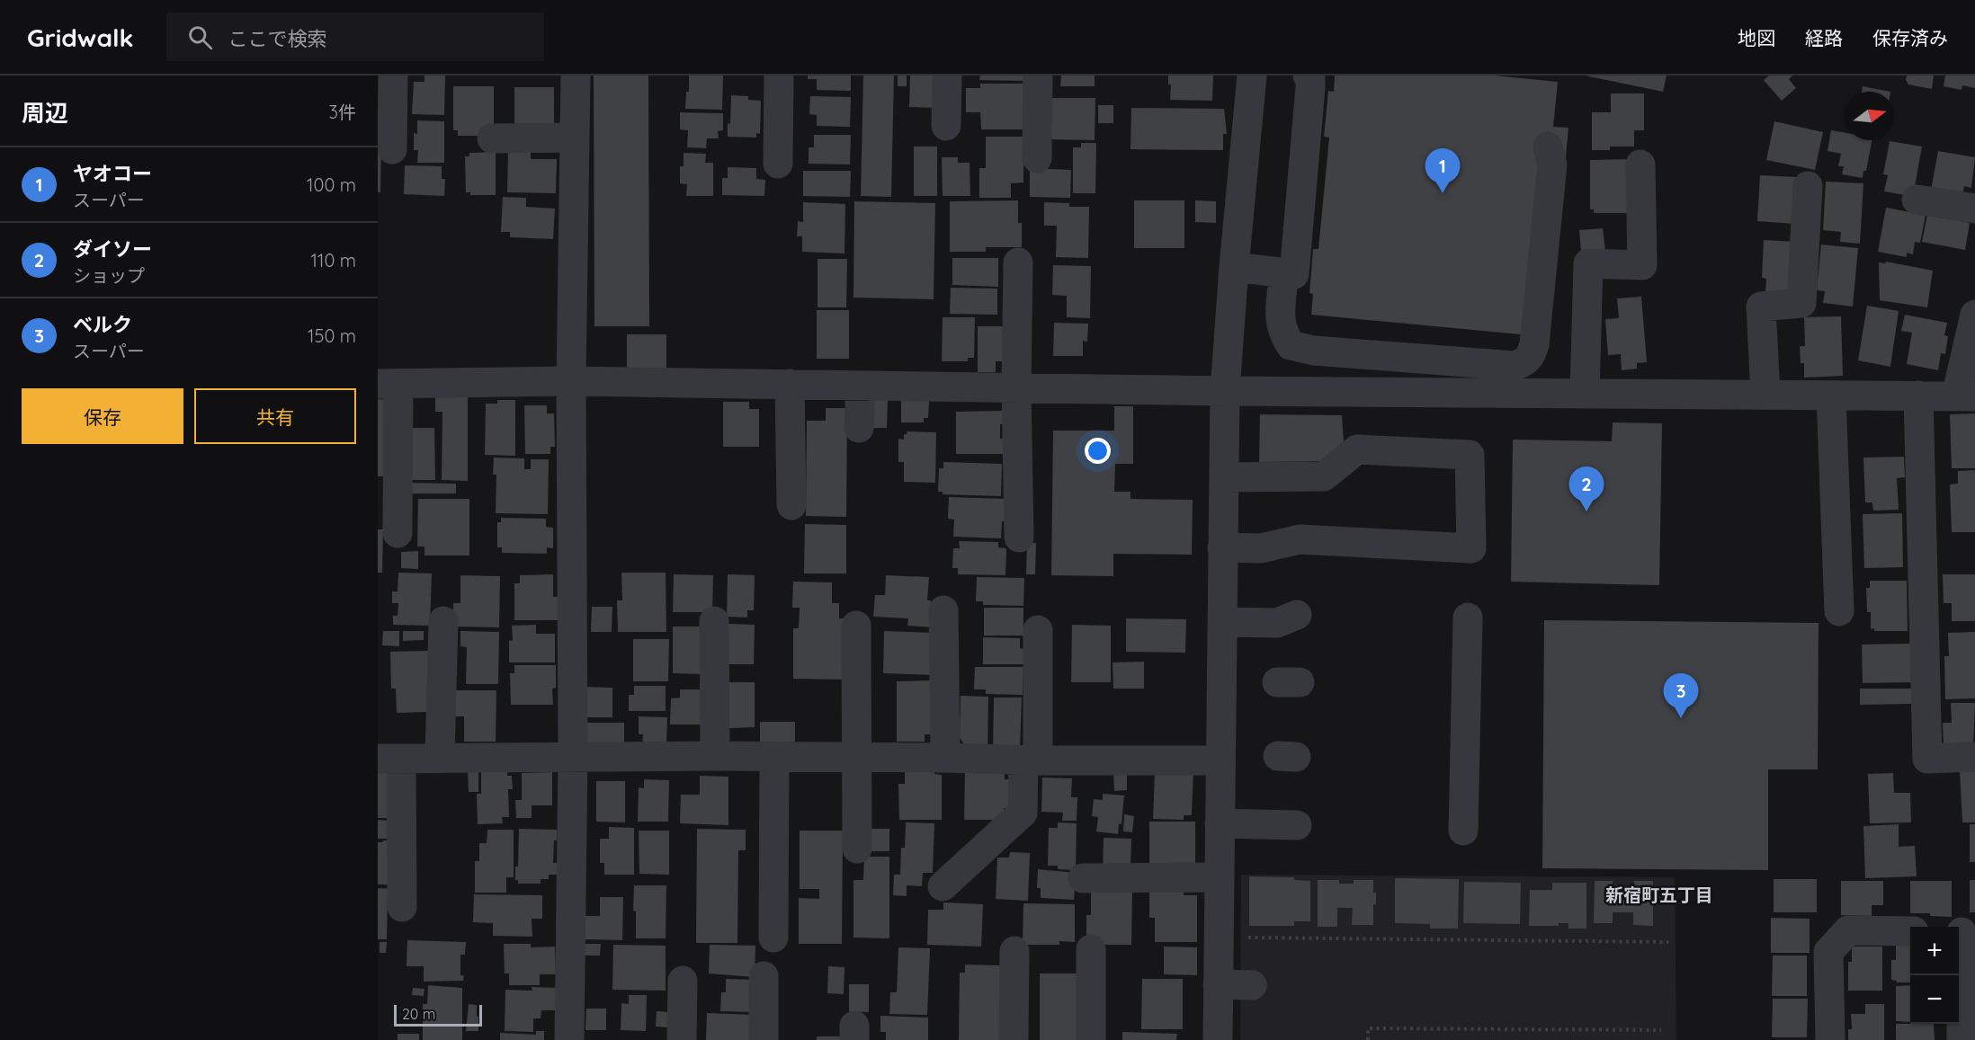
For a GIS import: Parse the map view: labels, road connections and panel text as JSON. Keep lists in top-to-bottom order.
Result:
{
  "districts": ["新宿町五丁目"],
  "scale_bar": "20 m",
  "north": "right",
  "page": {
    "header": "Gridwalk",
    "search": "ここで検索",
    "nav": ["地図", "経路", "保存済み"],
    "heading": ["周辺", "3件"],
    "list": [
      {
        "mark": "1",
        "name": "ヤオコー",
        "note": "スーパー",
        "value": "100 m"
      },
      {
        "mark": "2",
        "name": "ダイソー",
        "note": "ショップ",
        "value": "110 m"
      },
      {
        "mark": "3",
        "name": "ベルク",
        "note": "スーパー",
        "value": "150 m"
      }
    ],
    "pins": ["1", "2", "3"],
    "buttons": ["保存", "共有"],
    "map_buttons": ["+", "−"],
    "scale": "20 m"
  }
}
